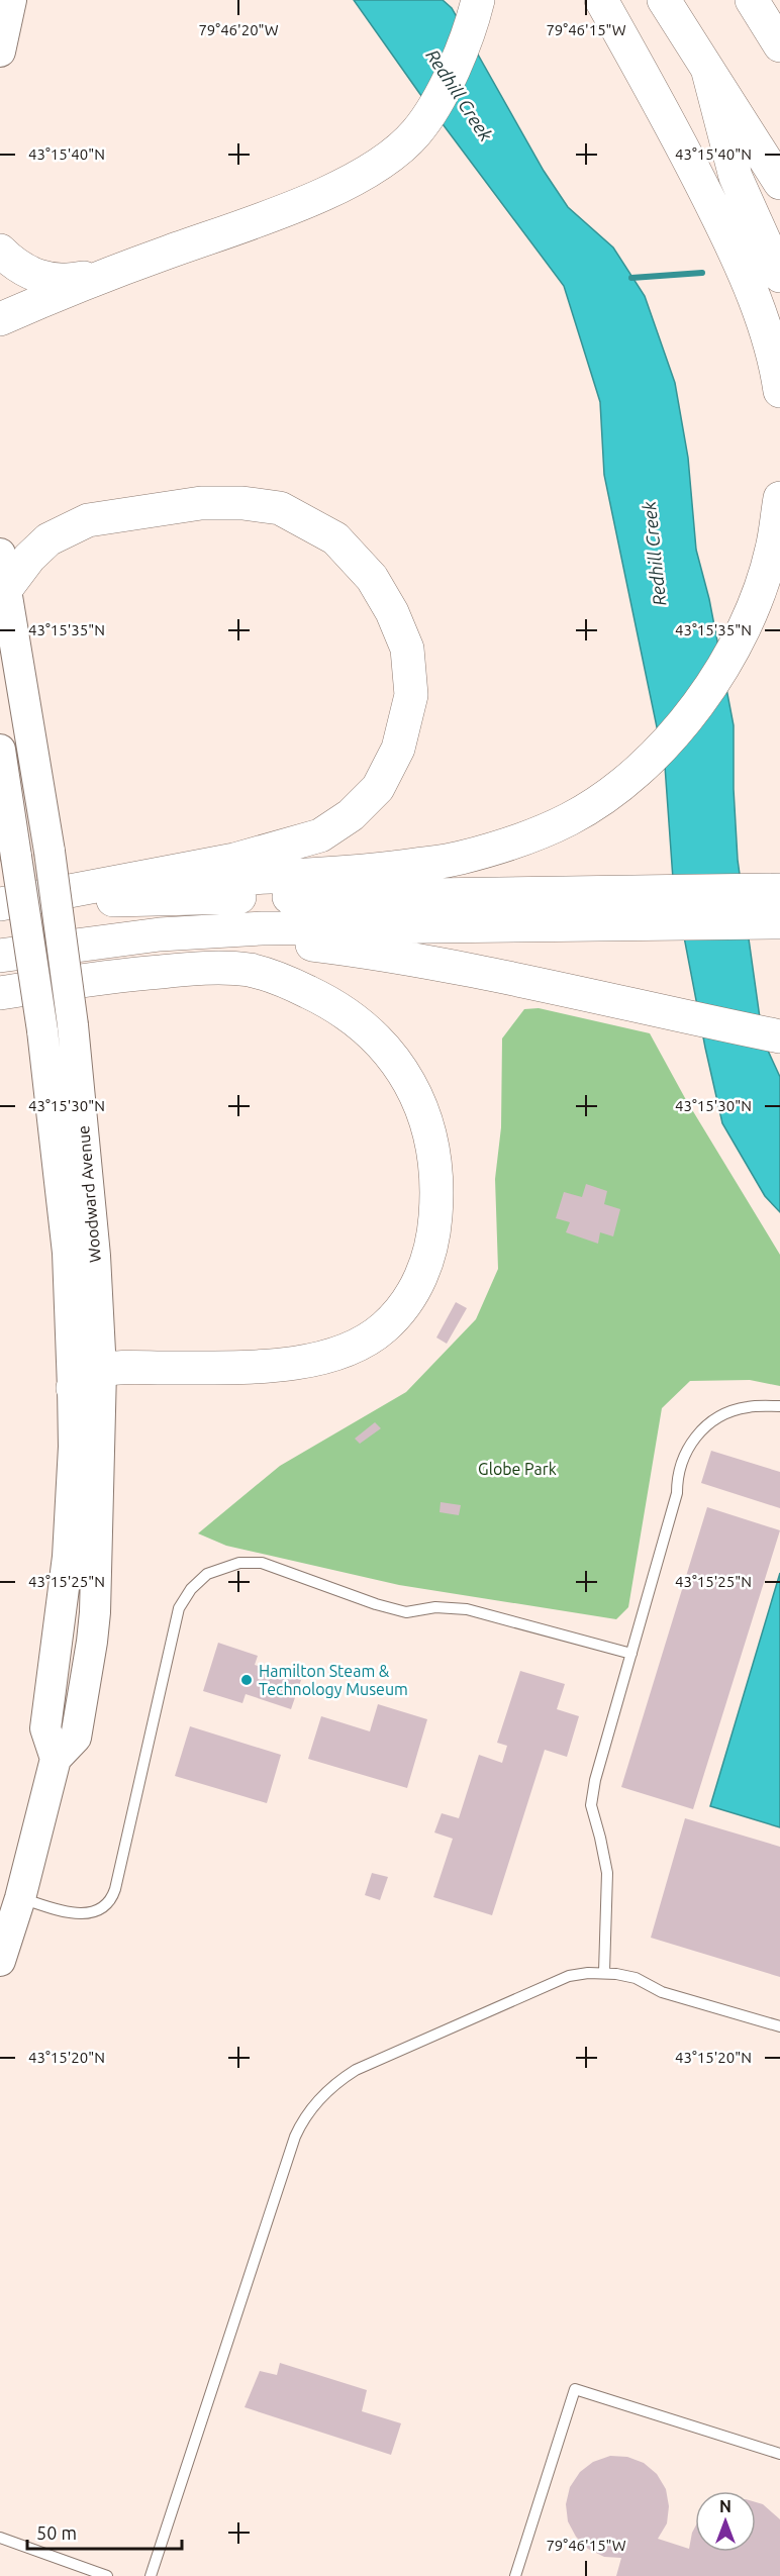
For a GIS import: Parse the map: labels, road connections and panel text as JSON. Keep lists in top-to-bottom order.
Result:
{
  "streets": {
    "main road": ["Woodward Avenue"]
  },
  "water": ["Redhill Creek"],
  "parks": ["Globe Park"],
  "places": ["Hamilton Steam & Technology Museum"],
  "scale_bar": "50 m",
  "north": "top",
  "coordinates": [
    "79°46'20\"W",
    "79°46'15\"W",
    "43°15'40\"N",
    "43°15'35\"N",
    "43°15'30\"N",
    "43°15'25\"N",
    "43°15'20\"N"
  ]
}
